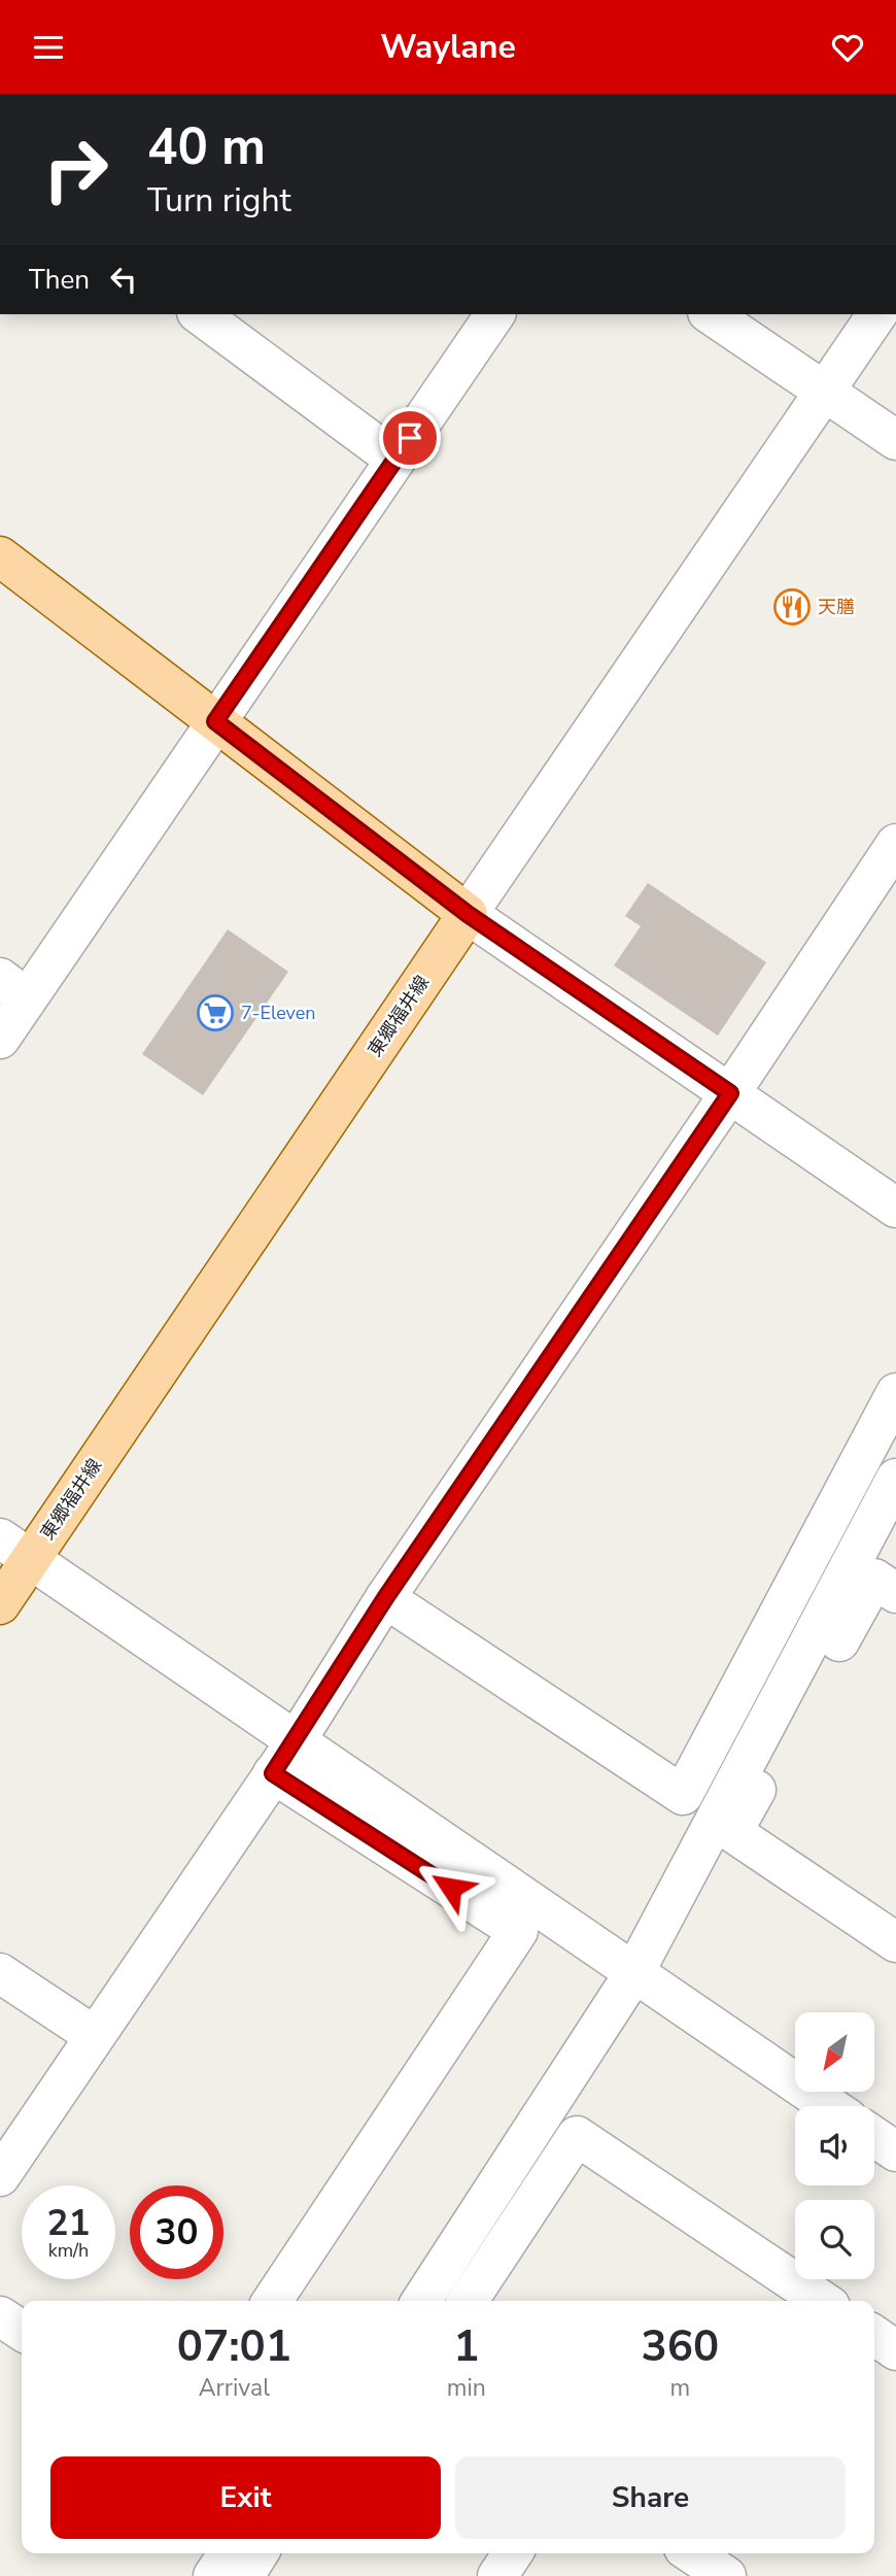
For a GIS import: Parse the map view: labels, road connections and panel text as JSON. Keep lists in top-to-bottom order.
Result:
{
  "streets": {
    "main road": ["東郷福井線"]
  },
  "places": {
    "restaurant": ["天膳"],
    "supermarket": ["7-Eleven"]
  },
  "north": "bottom left",
  "page": {
    "header": "Waylane",
    "turn": ["40 m", "Turn right"],
    "then": "Then",
    "speed": "21 km/h",
    "limit": "30",
    "eta": [
      "07:01",
      "Arrival",
      "1",
      "min",
      "360",
      "m"
    ],
    "buttons": ["Exit", "Share"]
  }
}
